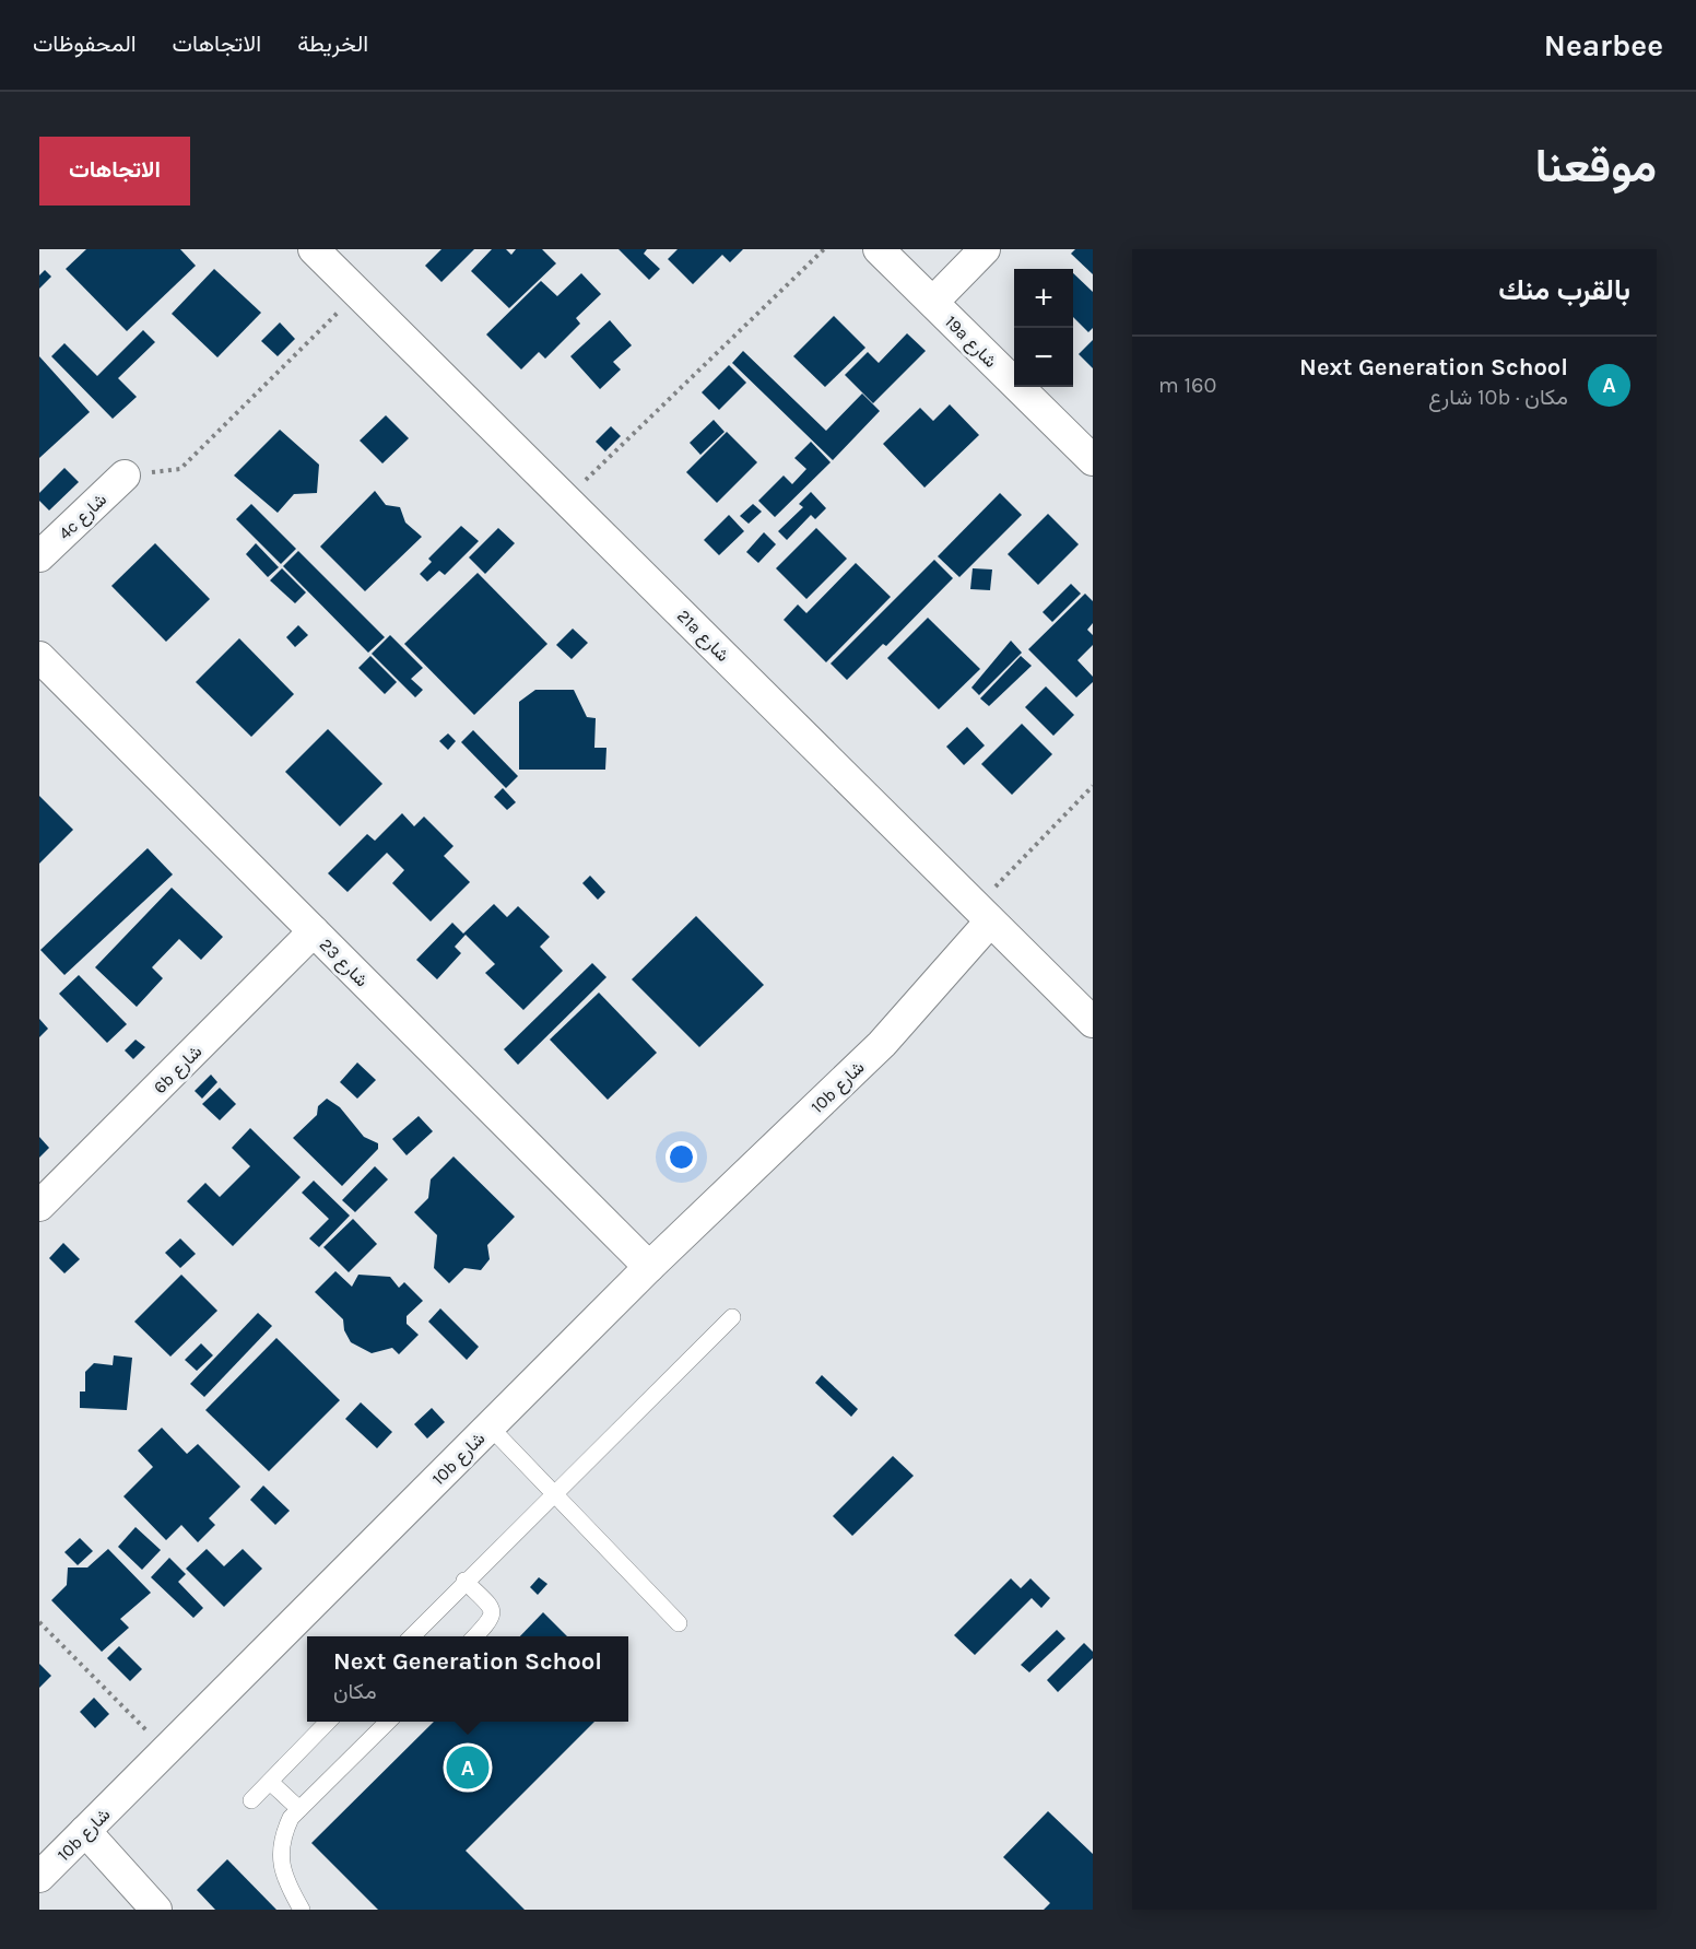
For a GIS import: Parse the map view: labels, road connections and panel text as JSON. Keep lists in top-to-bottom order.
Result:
{
  "streets": {
    "street": [
      "19a شارع",
      "4c شارع",
      "21a شارع",
      "شارع 23",
      "6b شارع",
      "10b شارع"
    ]
  },
  "crossings": [
    ["21a شارع", "10b شارع"],
    ["شارع 23", "6b شارع"],
    ["شارع 23", "10b شارع"]
  ],
  "page": {
    "header": "Nearbee",
    "nav": ["الخريطة", "الاتجاهات", "المحفوظات"],
    "title": "موقعنا",
    "buttons": "الاتجاهات",
    "heading": "بالقرب منك",
    "map_buttons": ["+", "−"],
    "list": [
      {
        "mark": "A",
        "name": "Next Generation School",
        "note": "مكان · 10b شارع",
        "value": "160 m"
      }
    ],
    "popup": ["Next Generation School", "مكان"],
    "pins": "A"
  }
}
